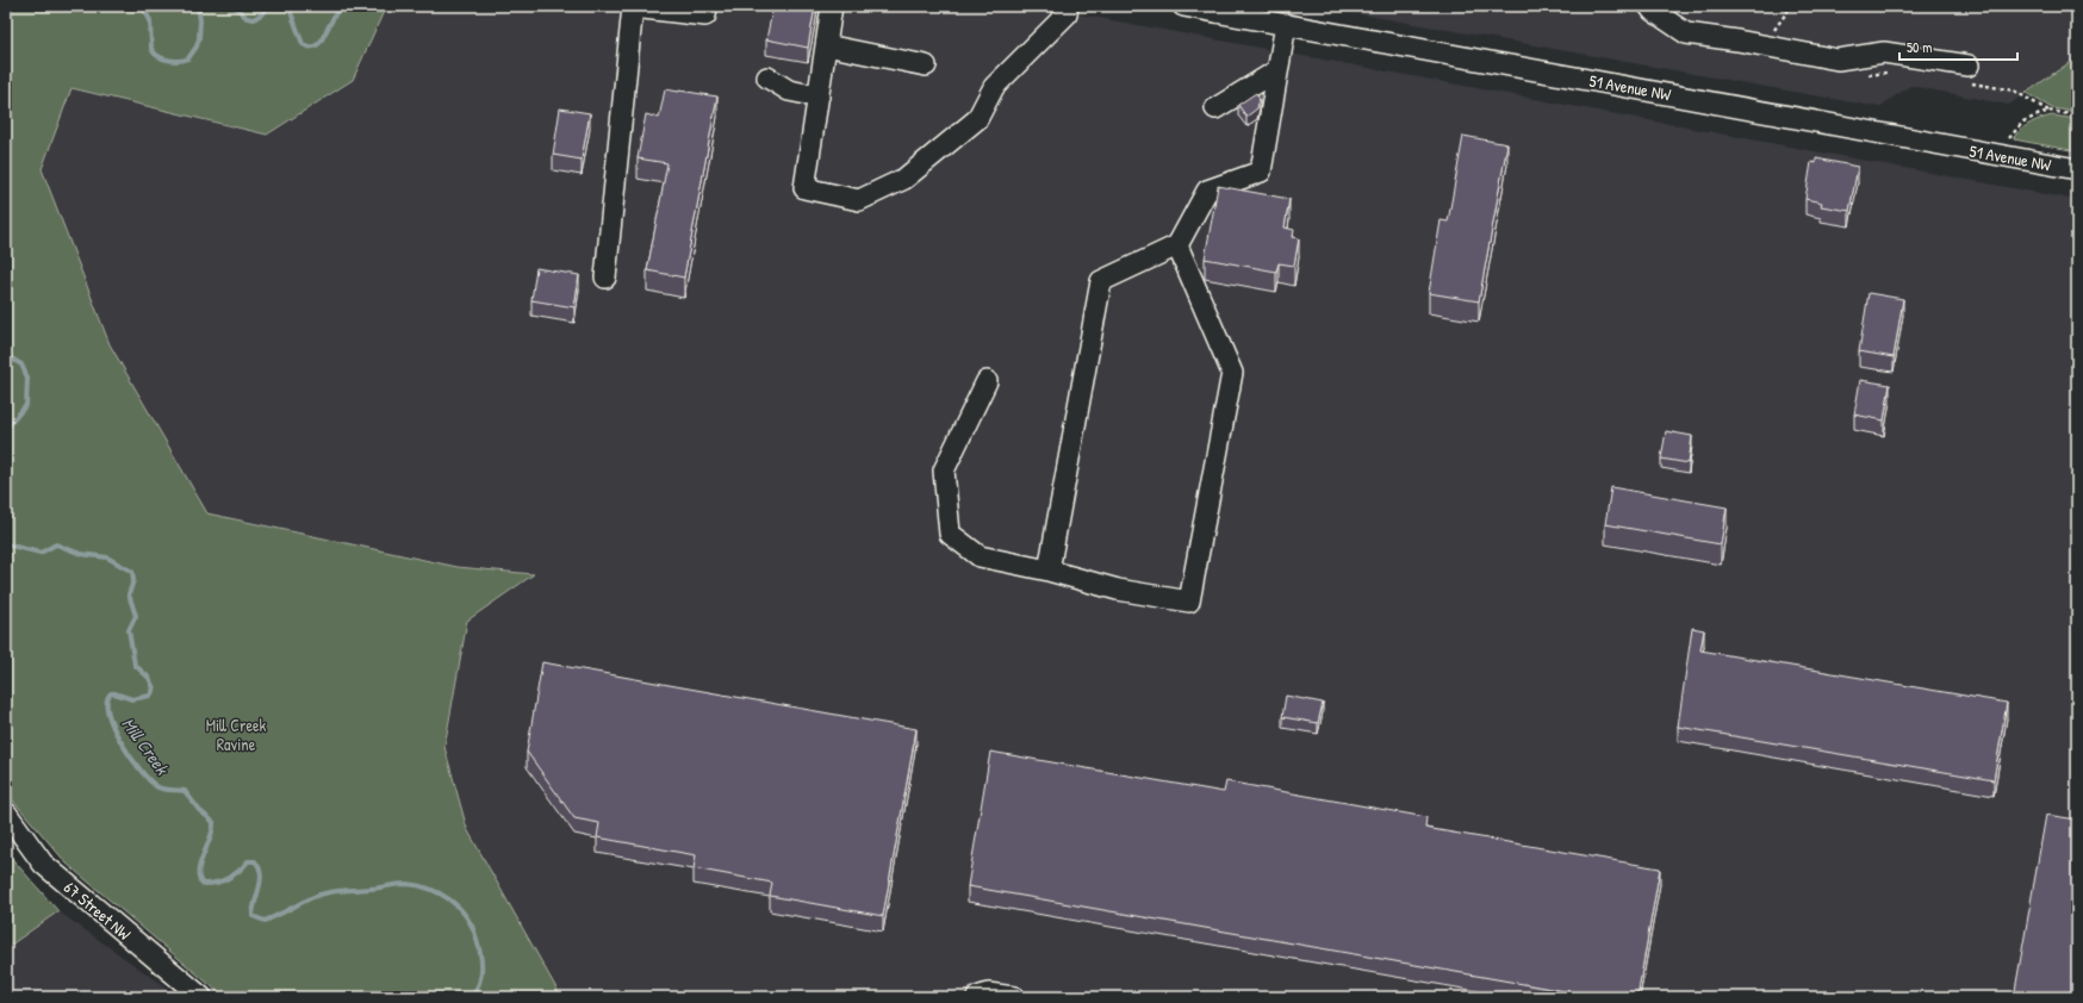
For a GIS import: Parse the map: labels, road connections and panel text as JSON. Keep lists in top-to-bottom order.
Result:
{
  "streets": {
    "street": ["51 Avenue NW", "67 Street NW"]
  },
  "water": ["Mill Creek"],
  "parks": ["Mill Creek Ravine"],
  "scale_bar": "50 m"
}
